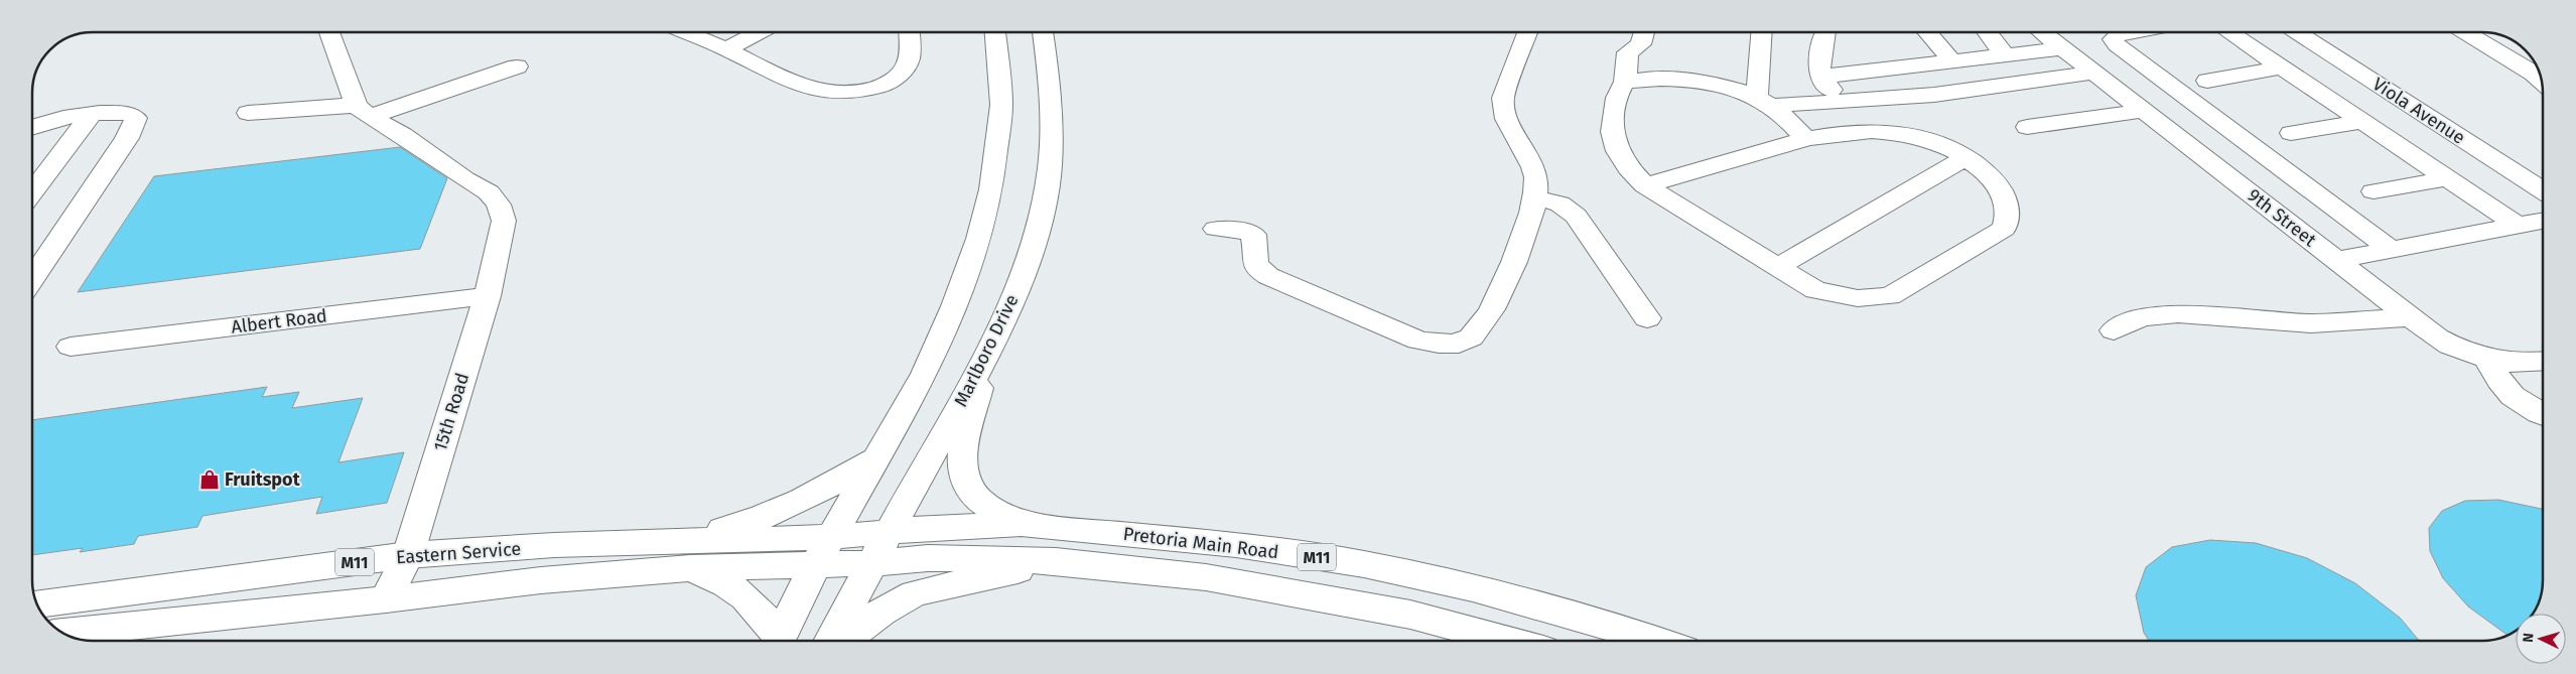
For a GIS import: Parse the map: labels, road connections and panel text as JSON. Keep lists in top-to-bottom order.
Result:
{
  "streets": {
    "main road": [
      "Viola Avenue",
      "9th Street",
      "Albert Road",
      "Marlboro Drive",
      "15th Road",
      "Pretoria Main Road",
      "Eastern Service",
      "M11"
    ]
  },
  "crossings": [
    ["Albert Road", "15th Road"],
    ["Marlboro Drive", "Pretoria Main Road"],
    ["Marlboro Drive", "Eastern Service"],
    ["15th Road", "Eastern Service"],
    ["Pretoria Main Road", "Eastern Service"]
  ],
  "places": {
    "shop": ["Fruitspot"]
  },
  "north": "left"
}
